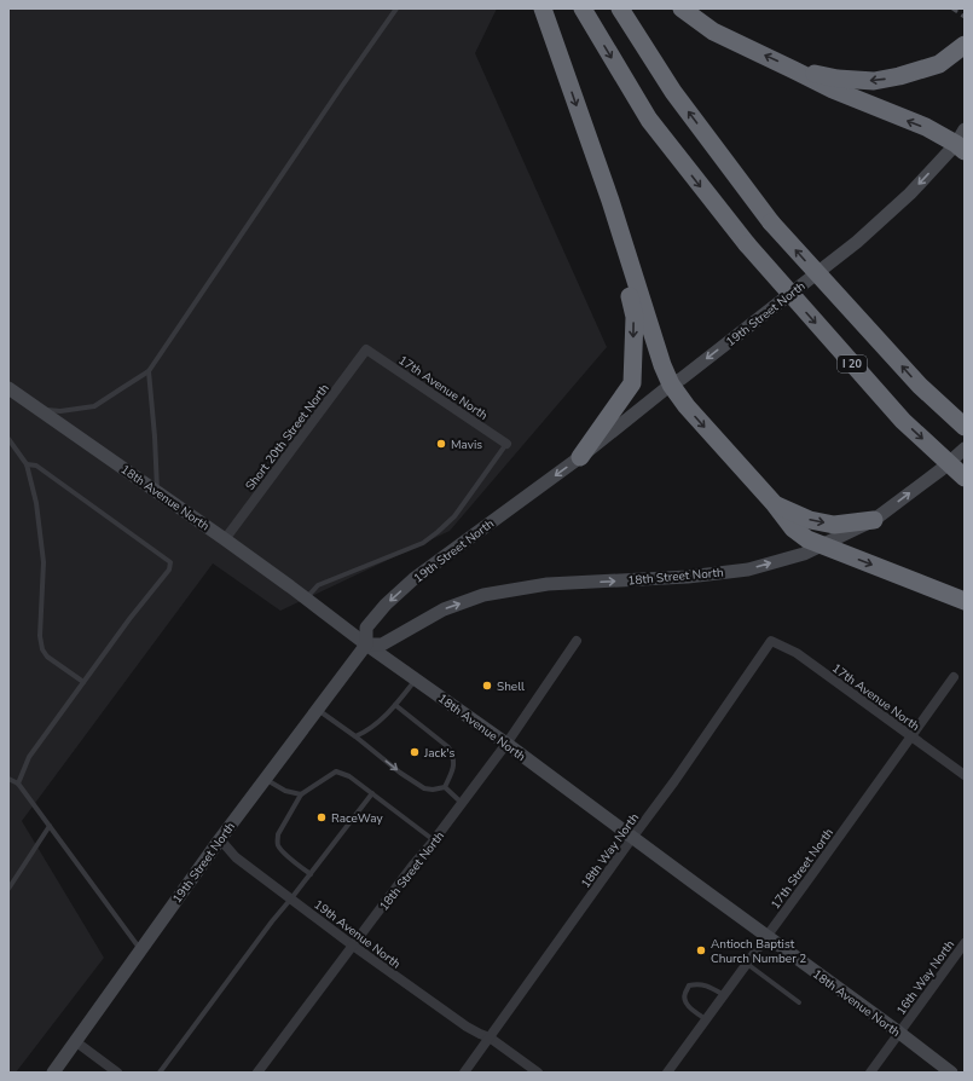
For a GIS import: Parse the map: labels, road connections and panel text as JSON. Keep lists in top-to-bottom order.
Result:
{
  "streets": {
    "highway": ["I 20"],
    "main road": ["19th Street North", "18th Avenue North", "18th Street North"],
    "street": [
      "17th Avenue North",
      "Short 20th Street North",
      "18th Way North",
      "17th Street North",
      "19th Avenue North",
      "16th Way North"
    ]
  },
  "crossings": [
    ["19th Street North", "18th Avenue North"],
    ["19th Street North", "18th Street North"],
    ["19th Street North", "19th Avenue North"],
    ["17th Avenue North", "Short 20th Street North"],
    ["17th Avenue North", "18th Way North"],
    ["17th Avenue North", "17th Street North"],
    ["Short 20th Street North", "18th Avenue North"],
    ["18th Avenue North", "18th Street North"],
    ["18th Avenue North", "18th Way North"],
    ["18th Avenue North", "17th Street North"],
    ["18th Avenue North", "16th Way North"],
    ["18th Street North", "19th Avenue North"],
    ["18th Way North", "19th Avenue North"]
  ],
  "one_way": ["19th Street North", "18th Street North"],
  "places": [
    "Mavis",
    "Shell",
    "Jack's",
    "RaceWay",
    "Antioch Baptist Church Number 2"
  ]
}
